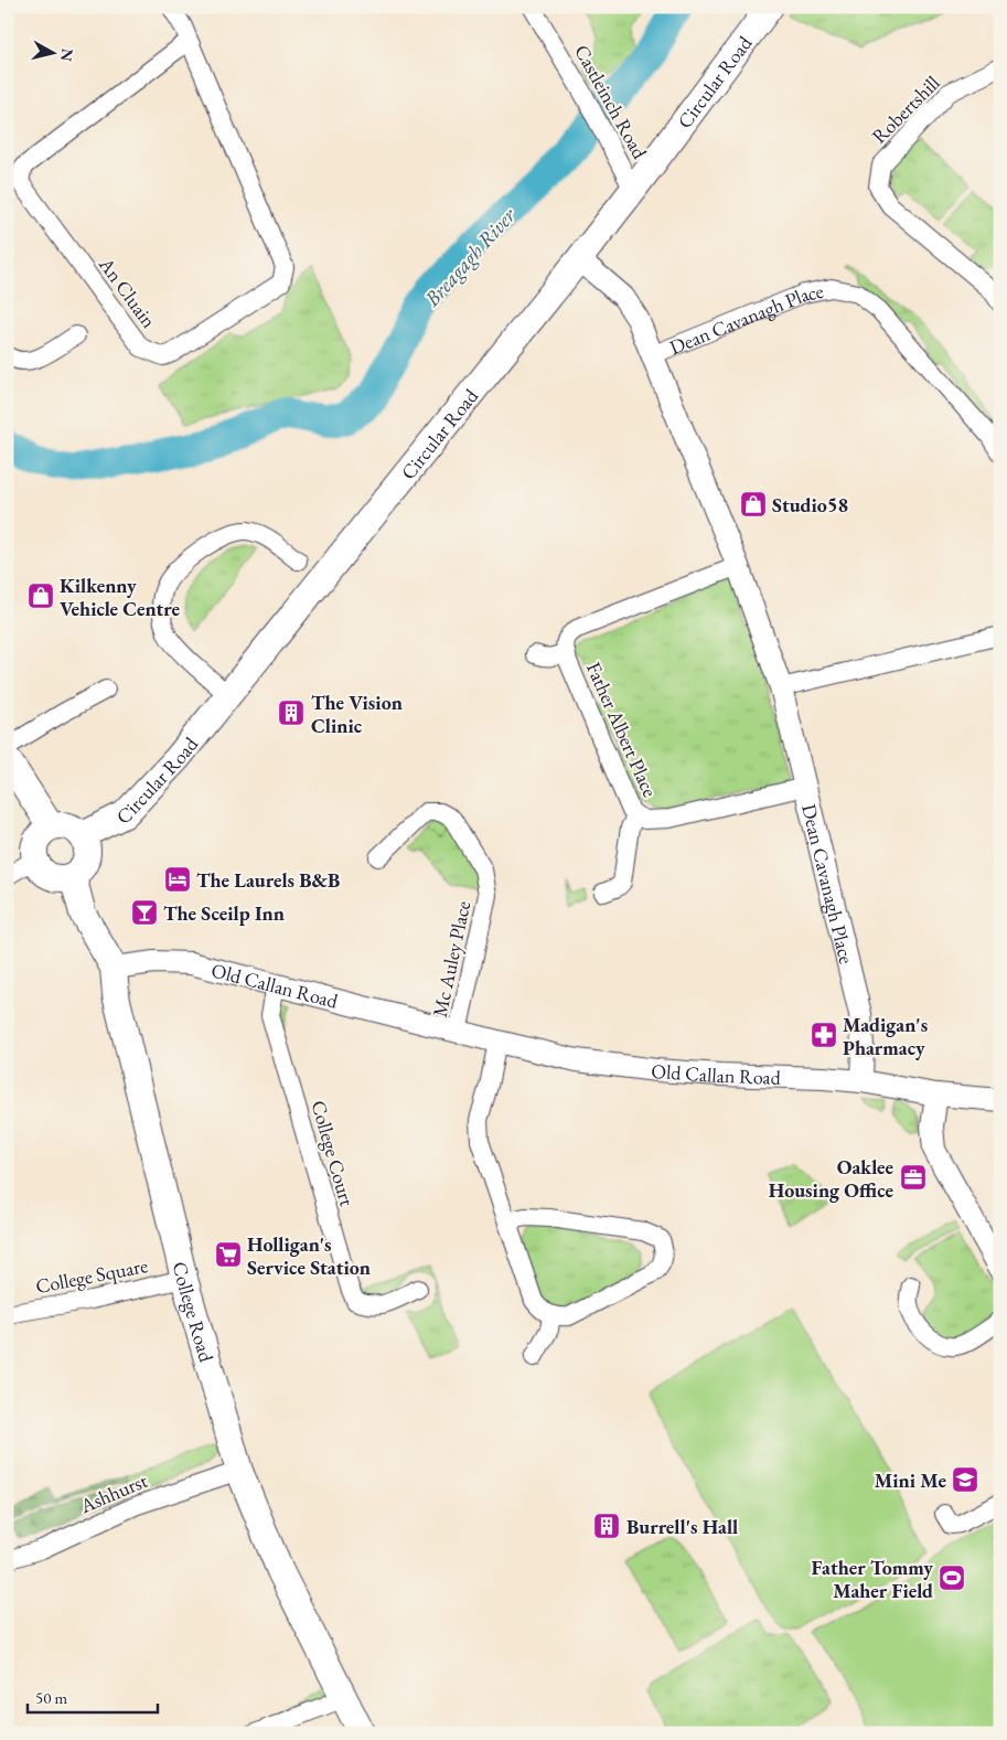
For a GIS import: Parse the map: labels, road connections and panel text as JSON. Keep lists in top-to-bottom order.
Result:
{
  "streets": {
    "main road": ["Circular Road", "College Road"],
    "street": [
      "Castleinch Road",
      "Robertshill",
      "An Cluain",
      "Dean Cavanagh Place",
      "Father Albert Place",
      "Mc Auley Place",
      "Old Callan Road",
      "College Court",
      "College Square",
      "Ashhurst"
    ]
  },
  "crossings": [
    ["Circular Road", "Castleinch Road"],
    ["Circular Road", "Dean Cavanagh Place"],
    ["Circular Road", "College Road"],
    ["Dean Cavanagh Place", "Father Albert Place"],
    ["Dean Cavanagh Place", "Old Callan Road"],
    ["Mc Auley Place", "Old Callan Road"],
    ["Old Callan Road", "College Court"],
    ["Old Callan Road", "College Road"],
    ["College Square", "College Road"],
    ["College Road", "Ashhurst"]
  ],
  "water": ["Breagagh River"],
  "places": {
    "shop": ["Studio58", "Kilkenny Vehicle Centre"],
    "building": ["The Vision Clinic", "Burrell's Hall"],
    "hotel": ["The Laurels B&B"],
    "bar": ["The Sceilp Inn"],
    "pharmacy": ["Madigan's Pharmacy"],
    "office": ["Oaklee Housing Office"],
    "supermarket": ["Holligan's Service Station"],
    "school or university": ["Mini Me"],
    "sports": ["Father Tommy Maher Field"]
  },
  "scale_bar": "50 m",
  "north": "right"
}
